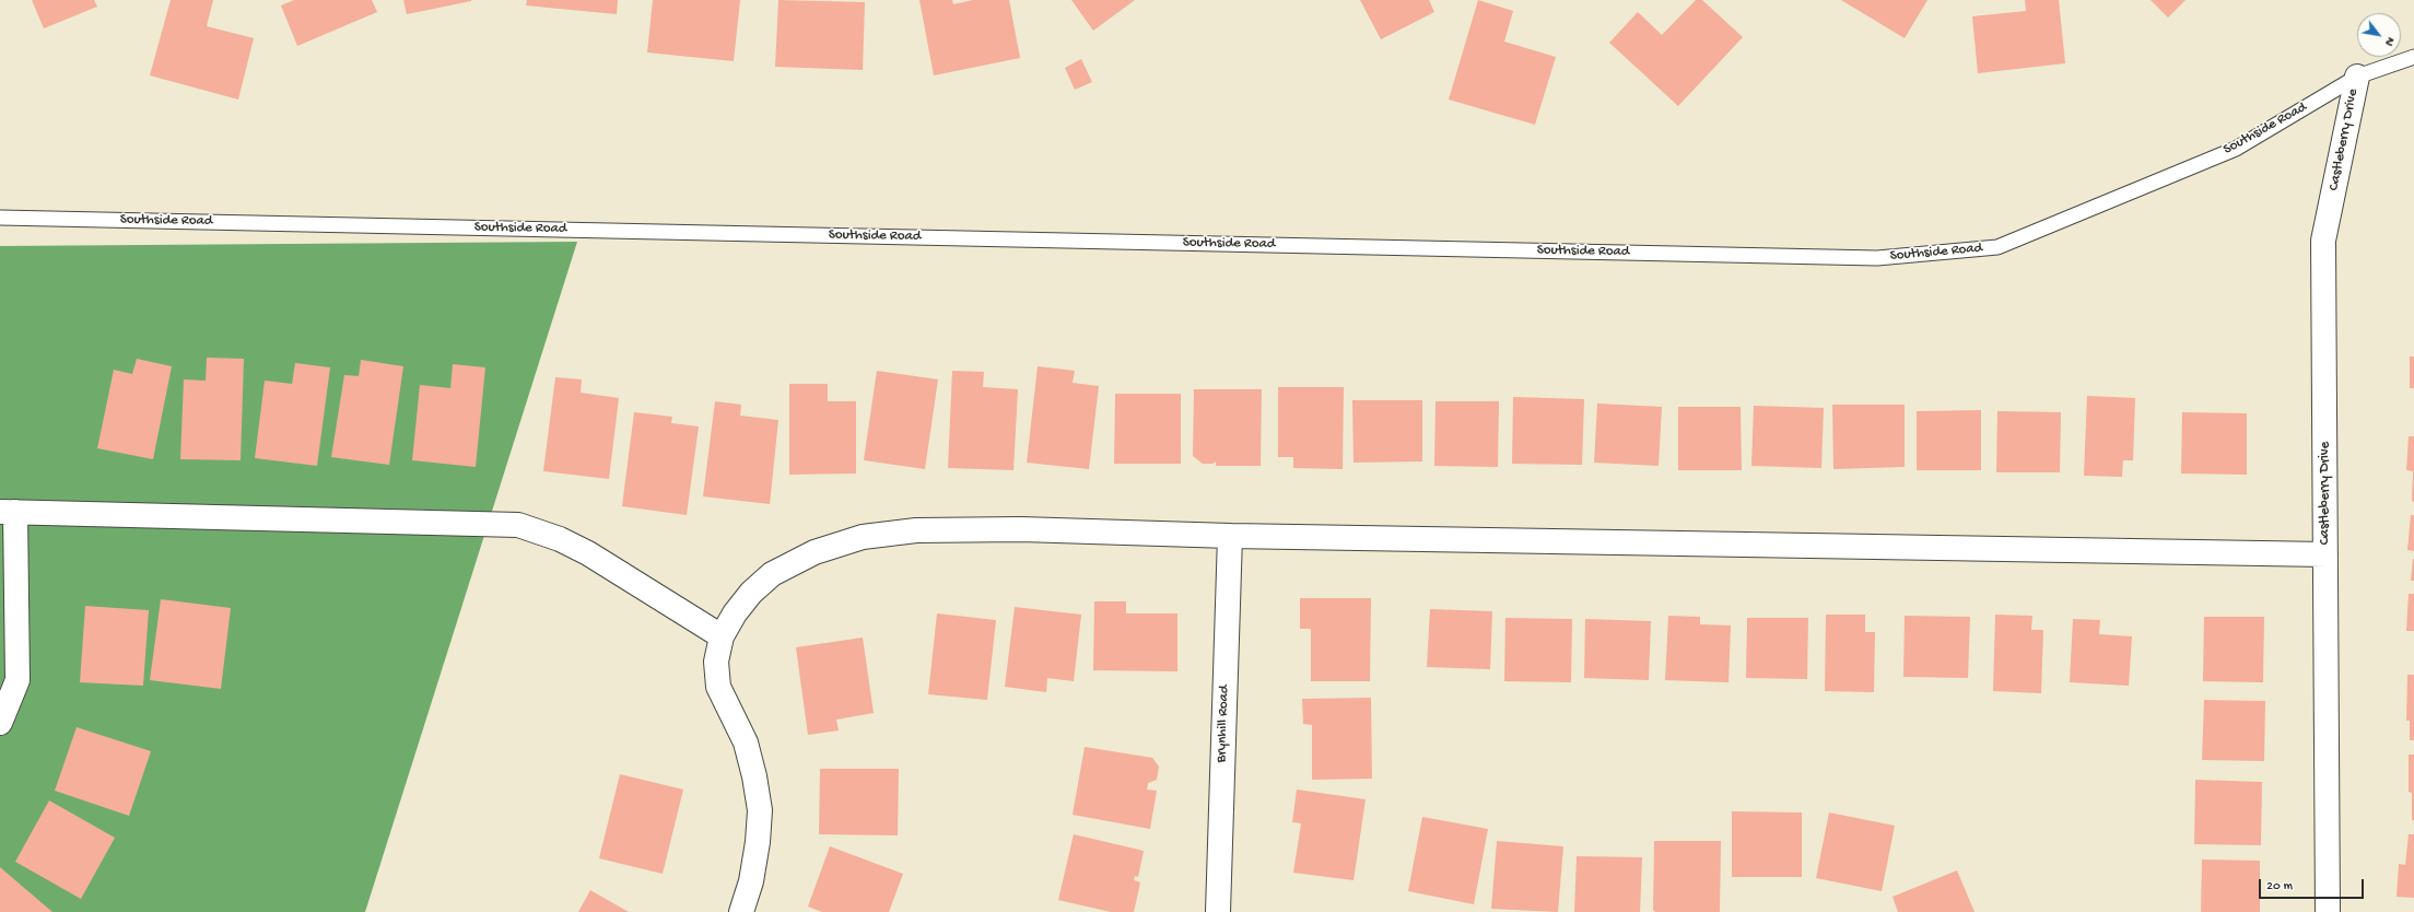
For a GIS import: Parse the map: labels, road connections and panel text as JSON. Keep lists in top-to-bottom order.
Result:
{
  "streets": {
    "street": ["Castleberry Drive", "Brynhill Road"],
    "lane": ["Southside Road"]
  },
  "crossings": [
    ["Southside Road", "Castleberry Drive"]
  ],
  "scale_bar": "20 m",
  "north": "bottom right"
}
